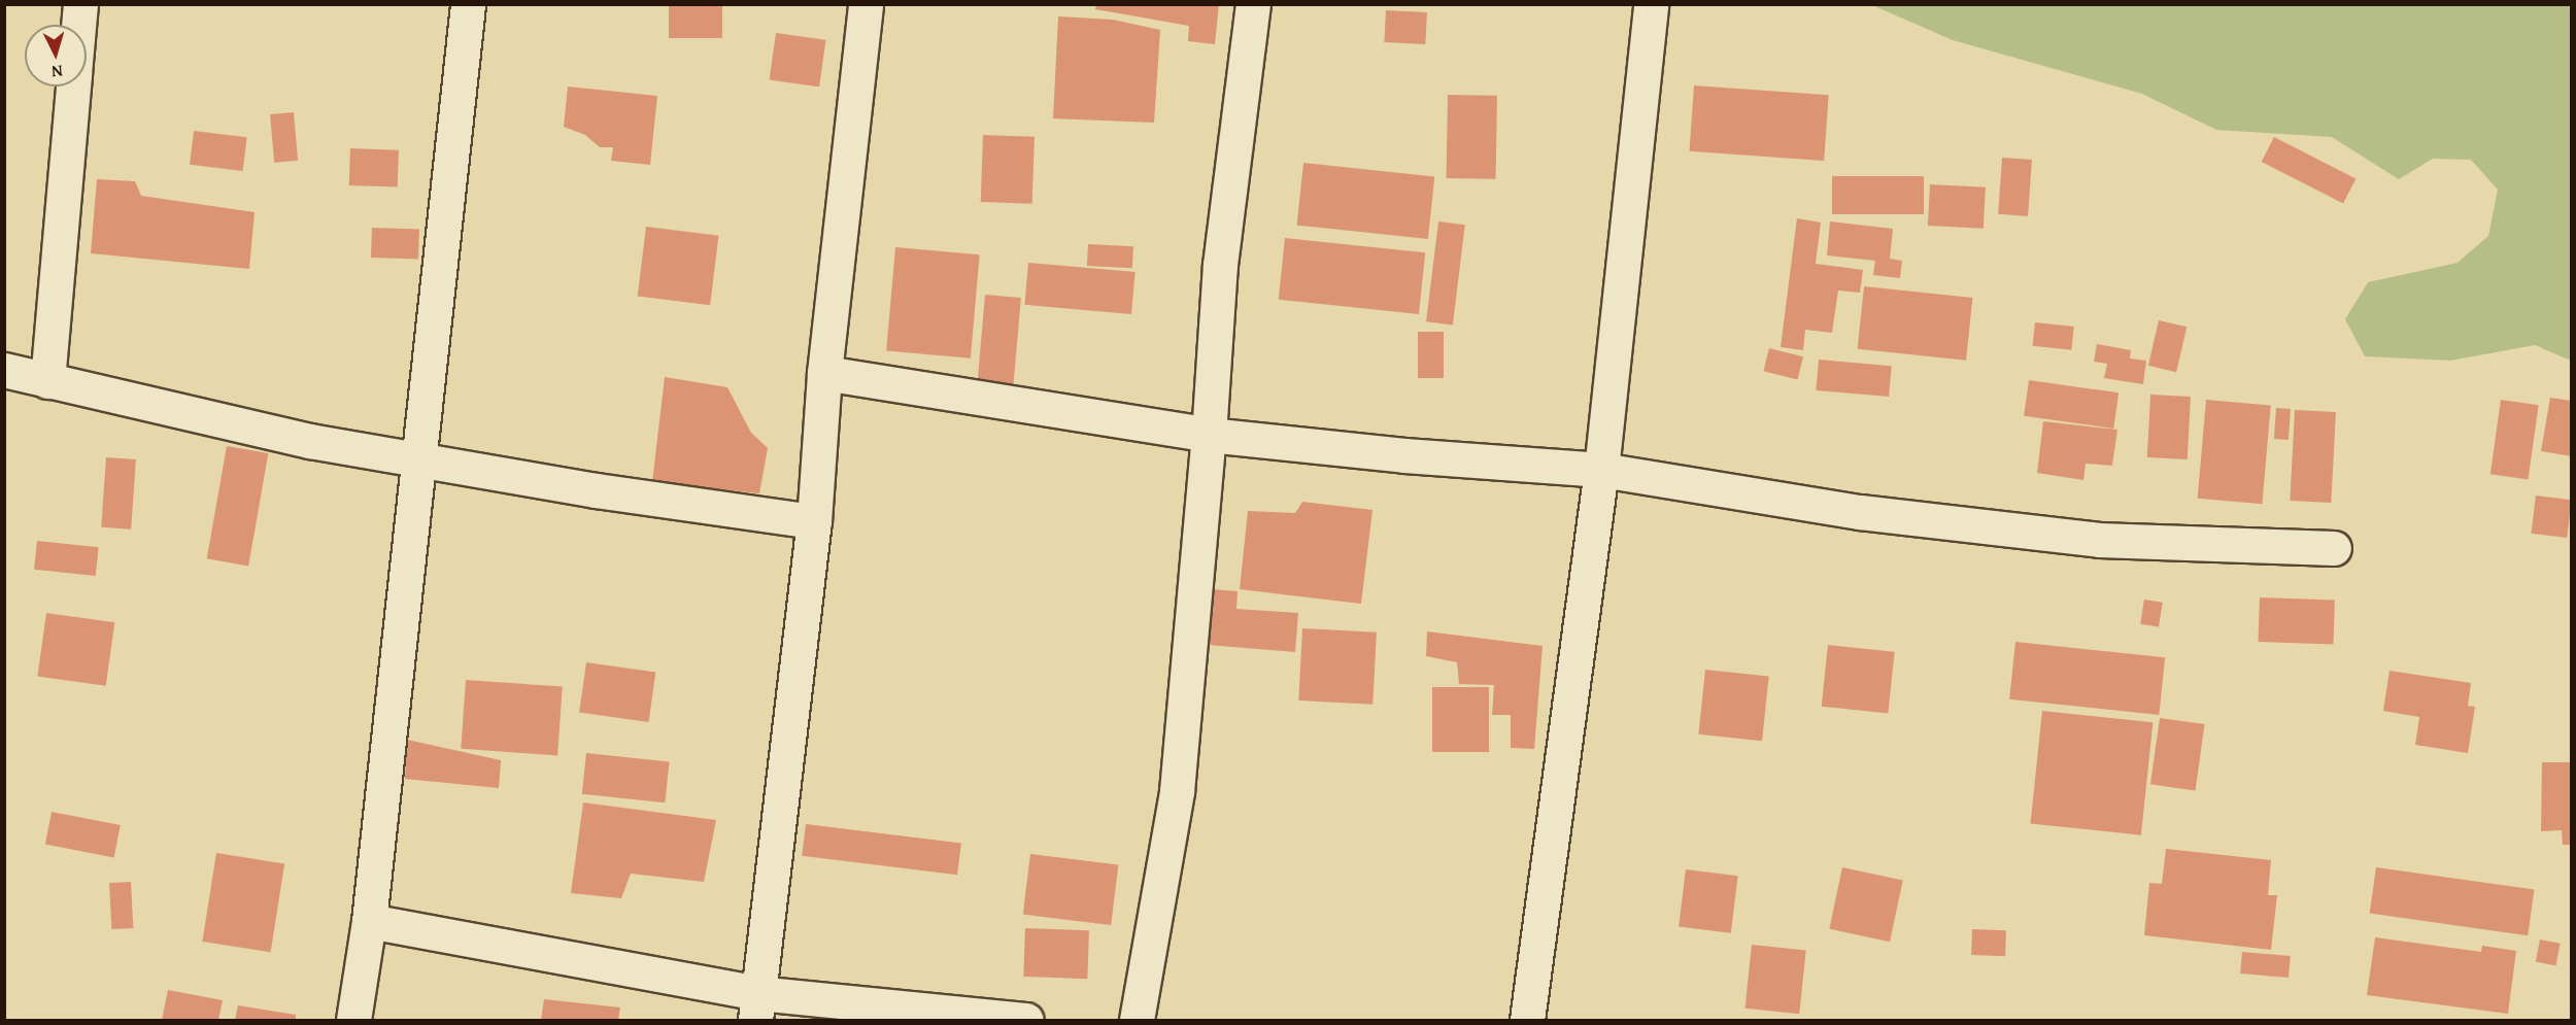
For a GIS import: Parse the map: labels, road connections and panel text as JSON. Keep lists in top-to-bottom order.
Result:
{
  "north": "bottom"
}
